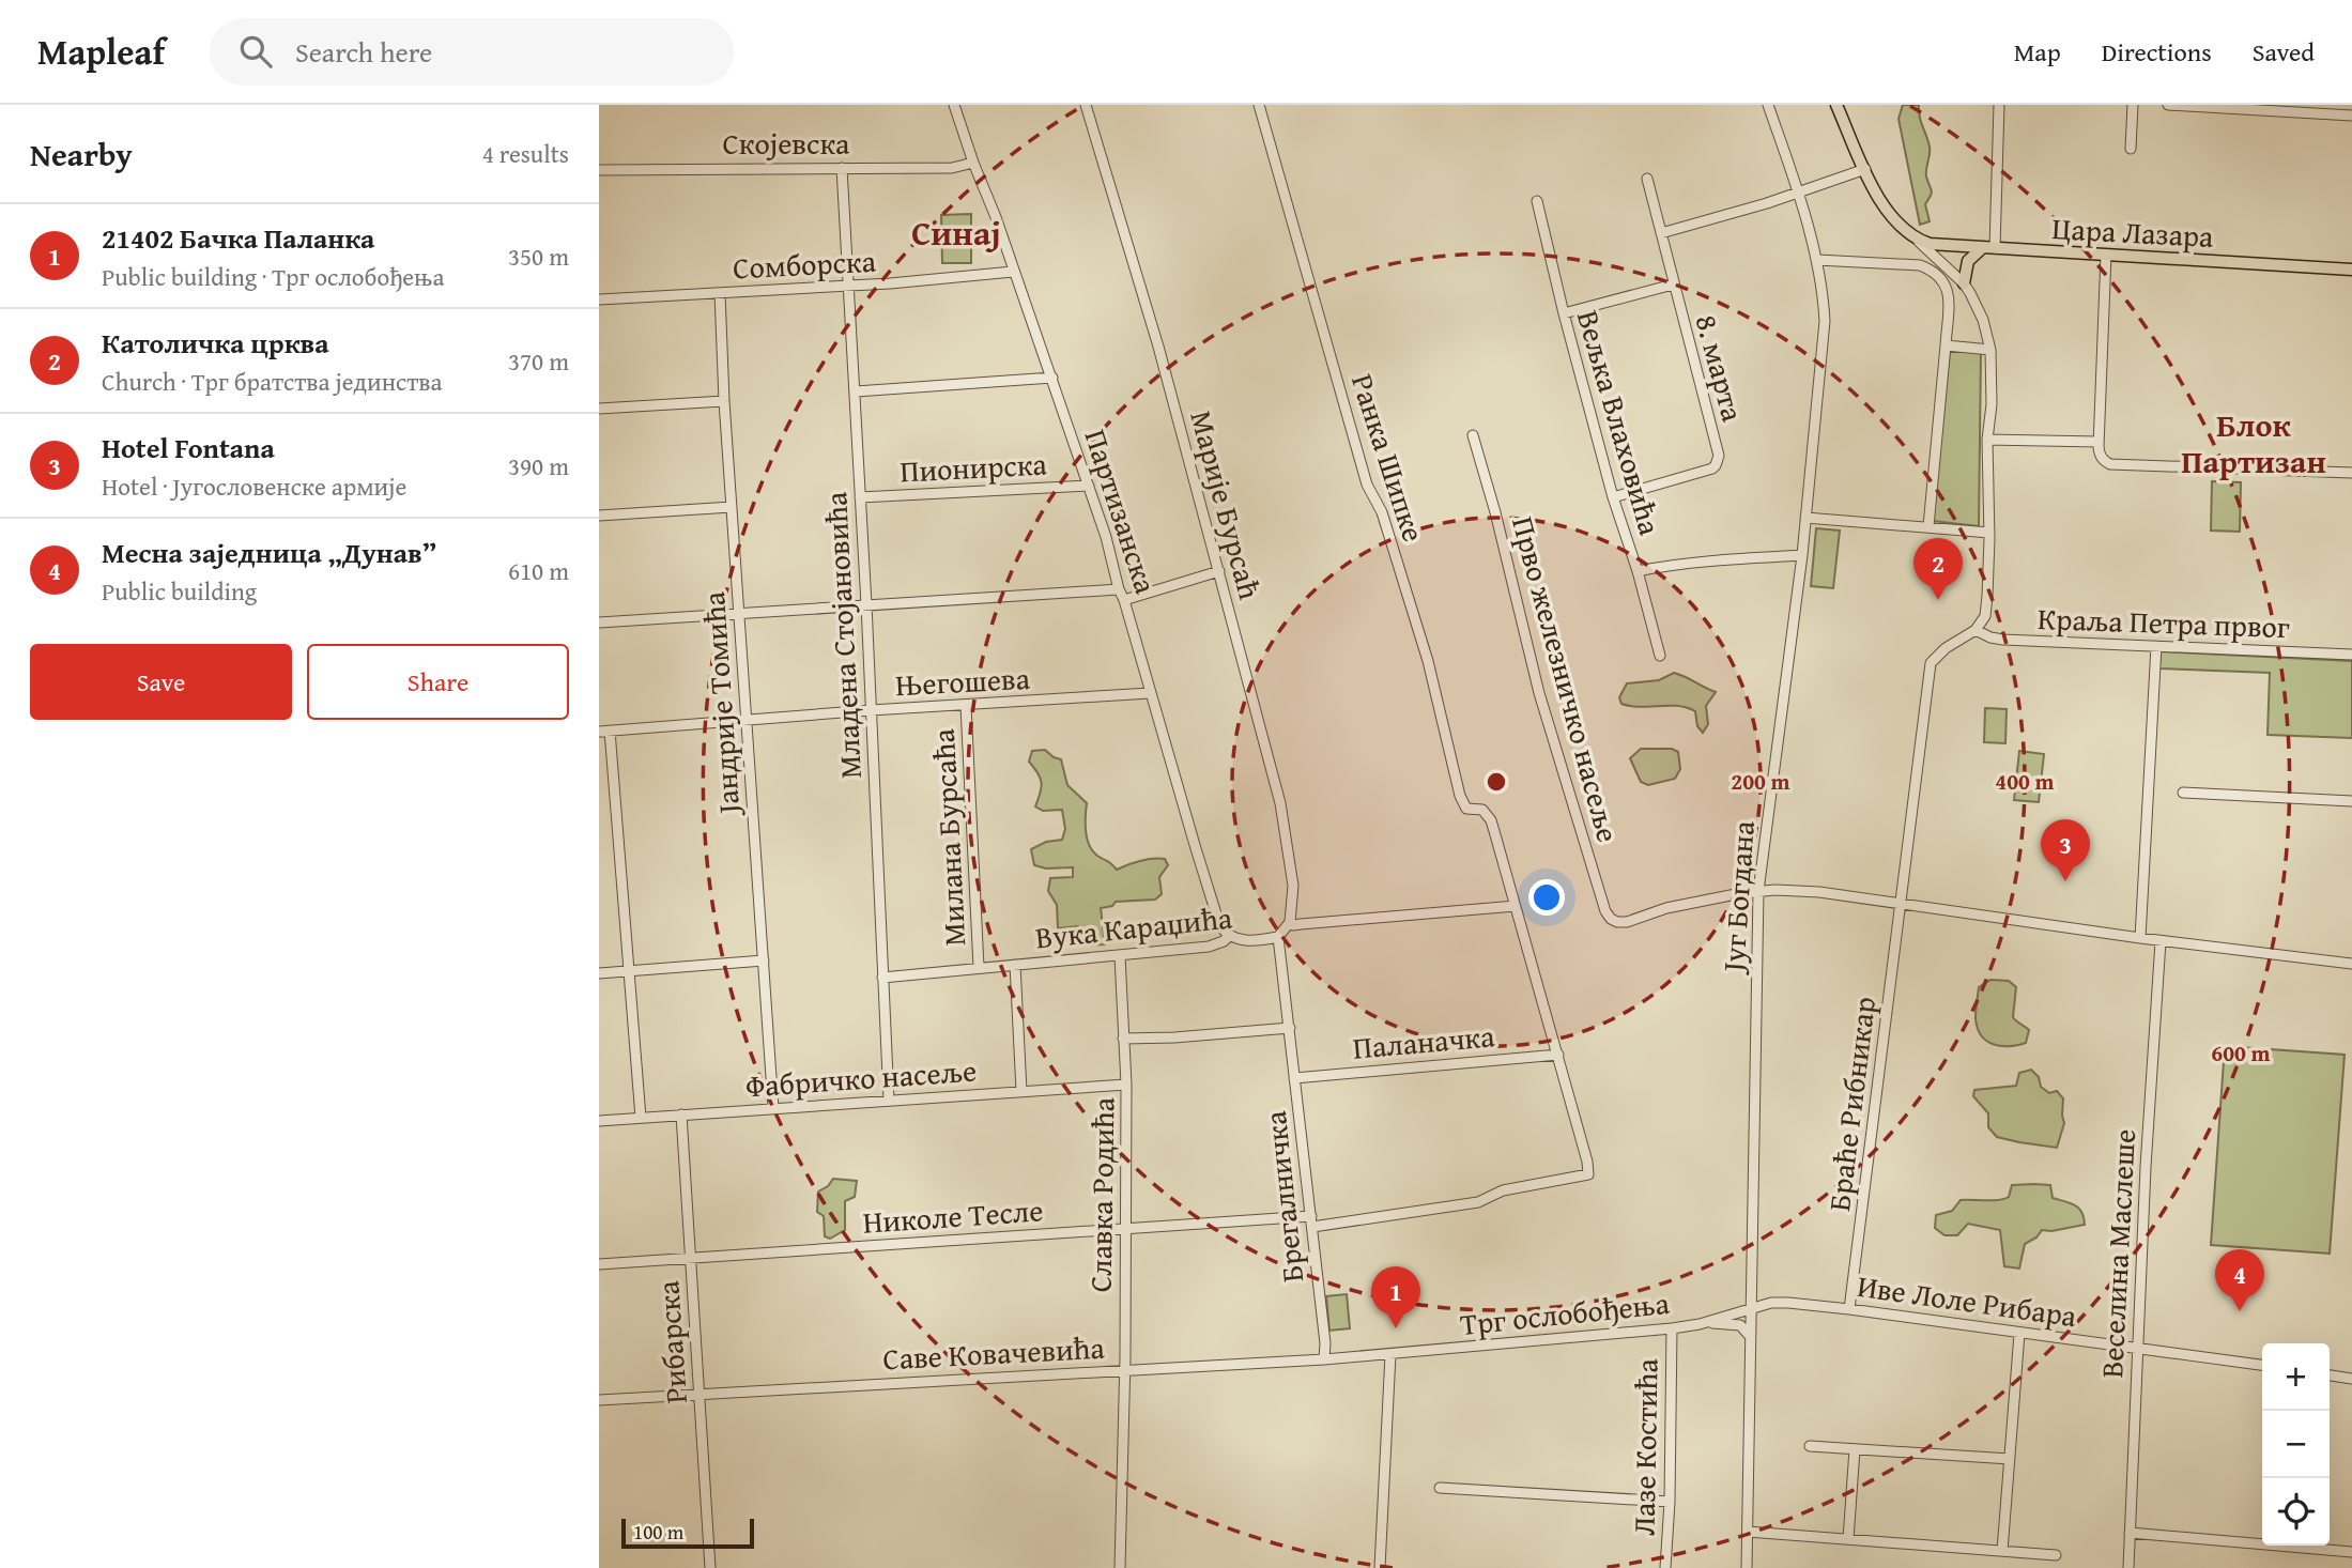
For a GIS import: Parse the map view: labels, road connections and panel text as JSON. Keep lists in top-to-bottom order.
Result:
{
  "streets": {
    "main road": ["Цара Лазара"],
    "street": [
      "Скојевска",
      "Сомборска",
      "8. марта",
      "Вељка Влаховића",
      "Ранка Шипке",
      "Пионирска",
      "Марије Бурсаћ",
      "Партизанска",
      "Краља Петра првог",
      "Младена Стојановића",
      "Прво железничко насеље",
      "Његошева",
      "Јандрије Томића",
      "Милана Бурсаћа",
      "Југ Богдана",
      "Вука Караџића",
      "Паланачка",
      "Фабричко насеље",
      "Браће Рибникар",
      "Славка Родића",
      "Брегалничка",
      "Николе Тесле",
      "Веселина Маслеше",
      "Иве Лоле Рибара",
      "Трг ослобођења",
      "Рибарска",
      "Саве Ковачевића",
      "Лазе Костића"
    ]
  },
  "crossings": [
    ["Скојевска", "Партизанска"],
    ["Скојевска", "Младена Стојановића"],
    ["Сомборска", "Партизанска"],
    ["Сомборска", "Младена Стојановића"],
    ["Сомборска", "Јандрије Томића"],
    ["8. марта", "Вељка Влаховића"],
    ["Пионирска", "Партизанска"],
    ["Пионирска", "Младена Стојановића"],
    ["Марије Бурсаћ", "Вука Караџића"],
    ["Партизанска", "Његошева"],
    ["Партизанска", "Вука Караџића"],
    ["Краља Петра првог", "Браће Рибникар"],
    ["Младена Стојановића", "Његошева"],
    ["Младена Стојановића", "Вука Караџића"],
    ["Младена Стојановића", "Фабричко насеље"],
    ["Прво железничко насеље", "Југ Богдана"],
    ["Његошева", "Јандрије Томића"],
    ["Његошева", "Милана Бурсаћа"],
    ["Јандрије Томића", "Фабричко насеље"],
    ["Милана Бурсаћа", "Вука Караџића"],
    ["Југ Богдана", "Иве Лоле Рибара"],
    ["Југ Богдана", "Трг ослобођења"],
    ["Вука Караџића", "Славка Родића"],
    ["Вука Караџића", "Брегалничка"],
    ["Паланачка", "Брегалничка"],
    ["Паланачка", "Николе Тесле"],
    ["Фабричко насеље", "Славка Родића"],
    ["Фабричко насеље", "Рибарска"],
    ["Браће Рибникар", "Иве Лоле Рибара"],
    ["Славка Родића", "Николе Тесле"],
    ["Славка Родића", "Саве Ковачевића"],
    ["Брегалничка", "Николе Тесле"],
    ["Брегалничка", "Саве Ковачевића"],
    ["Николе Тесле", "Рибарска"],
    ["Веселина Маслеше", "Иве Лоле Рибара"],
    ["Иве Лоле Рибара", "Трг ослобођења"],
    ["Трг ослобођења", "Саве Ковачевића"],
    ["Трг ослобођења", "Лазе Костића"],
    ["Рибарска", "Саве Ковачевића"]
  ],
  "districts": ["Синај", "Блок Партизан"],
  "scale_bar": "100 m",
  "page": {
    "header": "Mapleaf",
    "search": "Search here",
    "nav": ["Map", "Directions", "Saved"],
    "heading": ["Nearby", "4 results"],
    "list": [
      {
        "mark": "1",
        "name": "21402 Бачка Паланка",
        "note": "Public building · Трг ослобођења",
        "value": "350 m"
      },
      {
        "mark": "2",
        "name": "Католичка црква",
        "note": "Church · Трг братства јединства",
        "value": "370 m"
      },
      {
        "mark": "3",
        "name": "Hotel Fontana",
        "note": "Hotel · Југословенске армије",
        "value": "390 m"
      },
      {
        "mark": "4",
        "name": "Месна заједница „Дунав”",
        "note": "Public building",
        "value": "610 m"
      }
    ],
    "pins": [
      "2",
      "3",
      "4",
      "1"
    ],
    "buttons": ["Save", "Share"],
    "map_buttons": ["+", "−"],
    "scale": "100 m"
  },
  "rings": ["200 m", "400 m", "600 m"]
}
